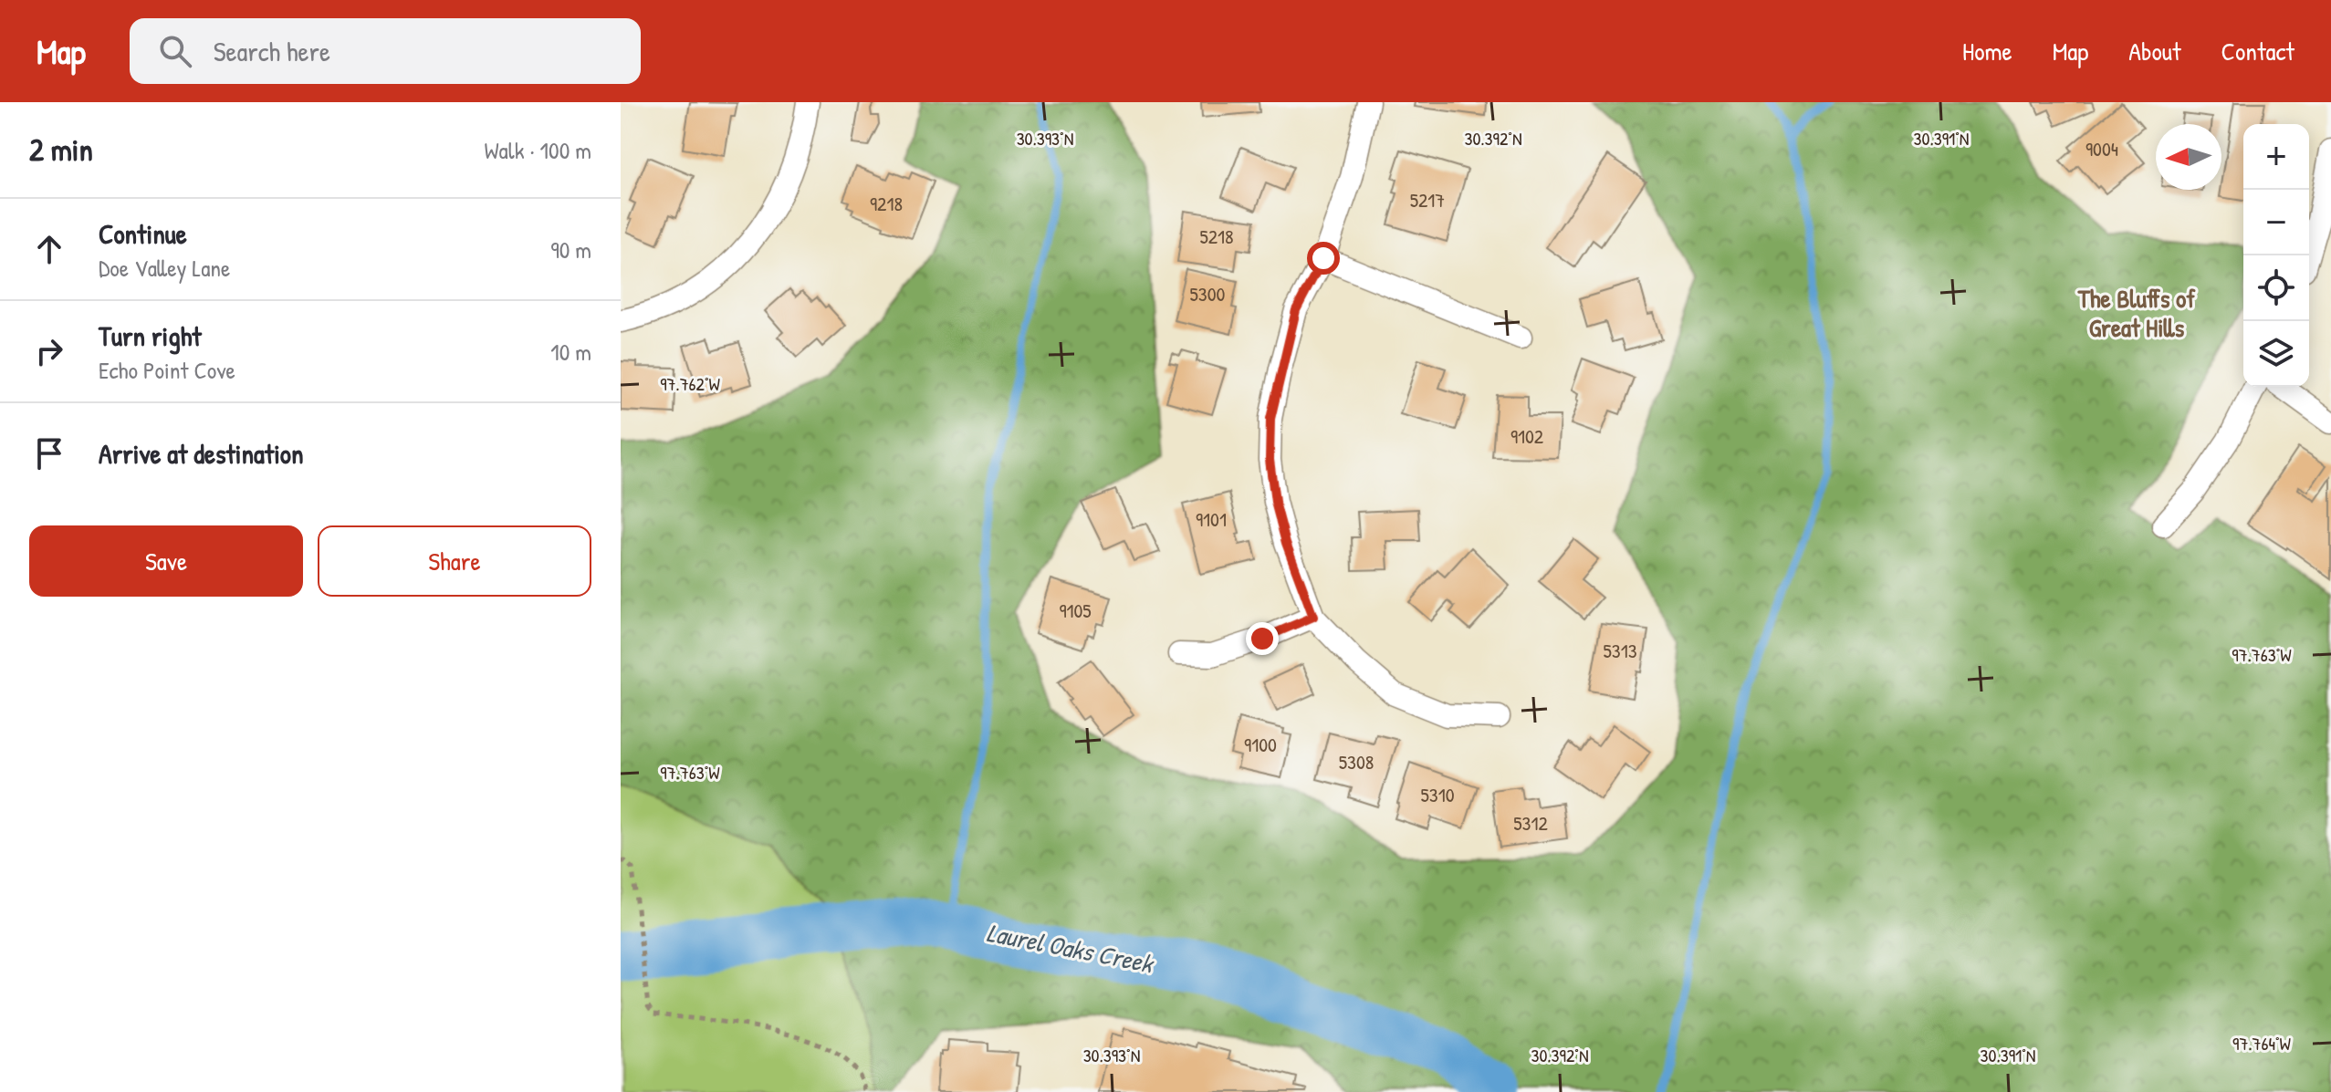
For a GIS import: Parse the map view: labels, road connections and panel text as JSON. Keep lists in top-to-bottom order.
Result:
{
  "districts": ["The Bluffs of Great Hills"],
  "water": ["Laurel Oaks Creek"],
  "house_numbers": [
    "9004",
    "5217",
    "9218",
    "5218",
    "5300",
    "9102",
    "9101",
    "9105",
    "5313",
    "9100",
    "5308",
    "5310",
    "5312"
  ],
  "north": "left",
  "page": {
    "header": "Map",
    "search": "Search here",
    "nav": [
      "Home",
      "Map",
      "About",
      "Contact"
    ],
    "heading": ["2 min", "Walk · 100 m"],
    "map_buttons": ["+", "−"],
    "list": [
      ["Continue", "Doe Valley Lane", "90 m"],
      ["Turn right", "Echo Point Cove", "10 m"],
      "Arrive at destination"
    ],
    "buttons": ["Save", "Share"]
  },
  "coordinates": [
    "30.393°N",
    "30.392°N",
    "30.391°N",
    "97.762°W",
    "97.763°W",
    "97.764°W"
  ]
}
